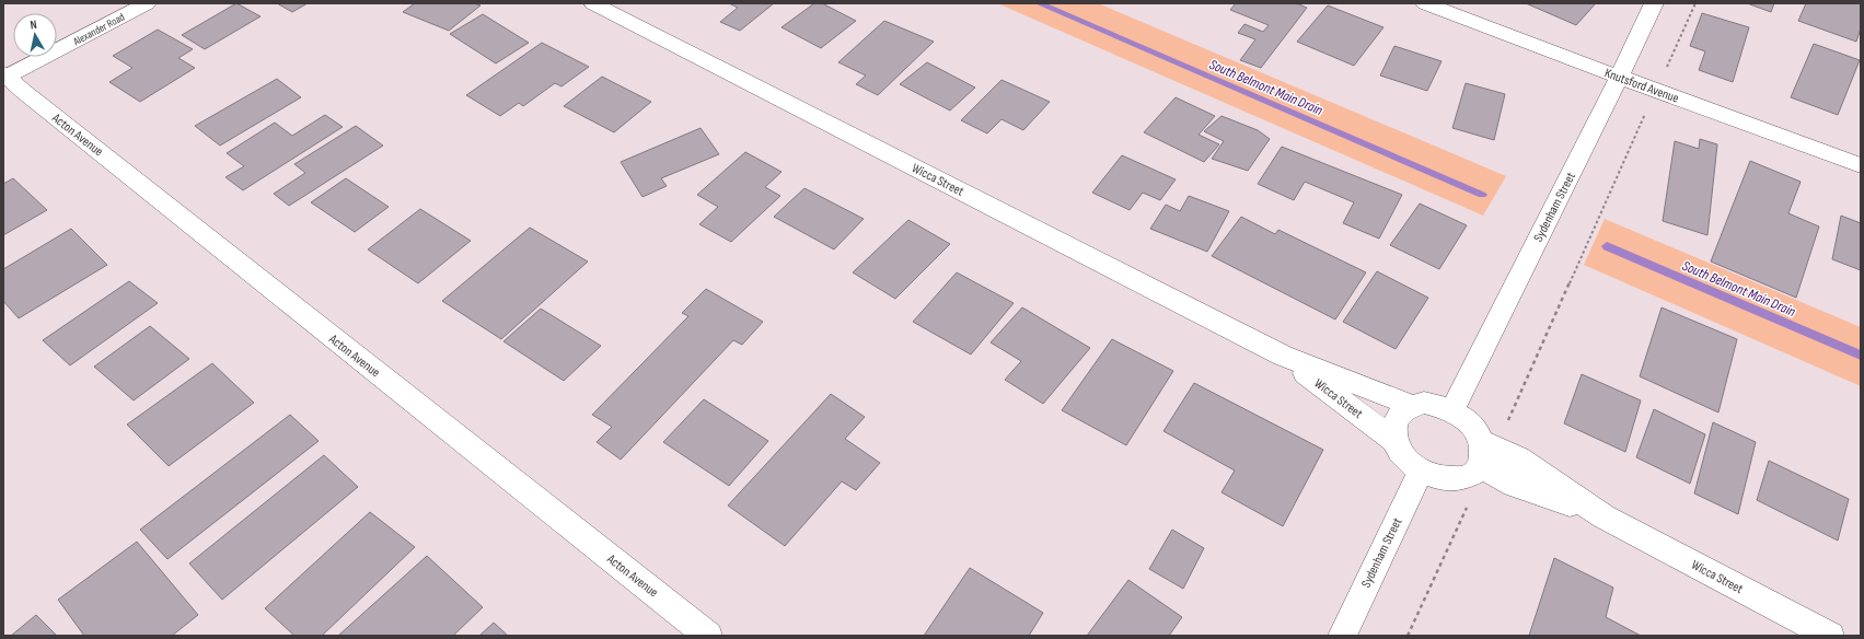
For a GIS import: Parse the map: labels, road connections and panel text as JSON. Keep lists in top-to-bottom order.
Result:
{
  "streets": {
    "street": [
      "Alexander Road",
      "Knutsford Avenue",
      "Acton Avenue",
      "Wicca Street",
      "Sydenham Street"
    ]
  },
  "crossings": [
    ["Alexander Road", "Acton Avenue"],
    ["Knutsford Avenue", "Sydenham Street"],
    ["Wicca Street", "Sydenham Street"]
  ],
  "water": ["South Belmont Main Drain"],
  "north": "top"
}
